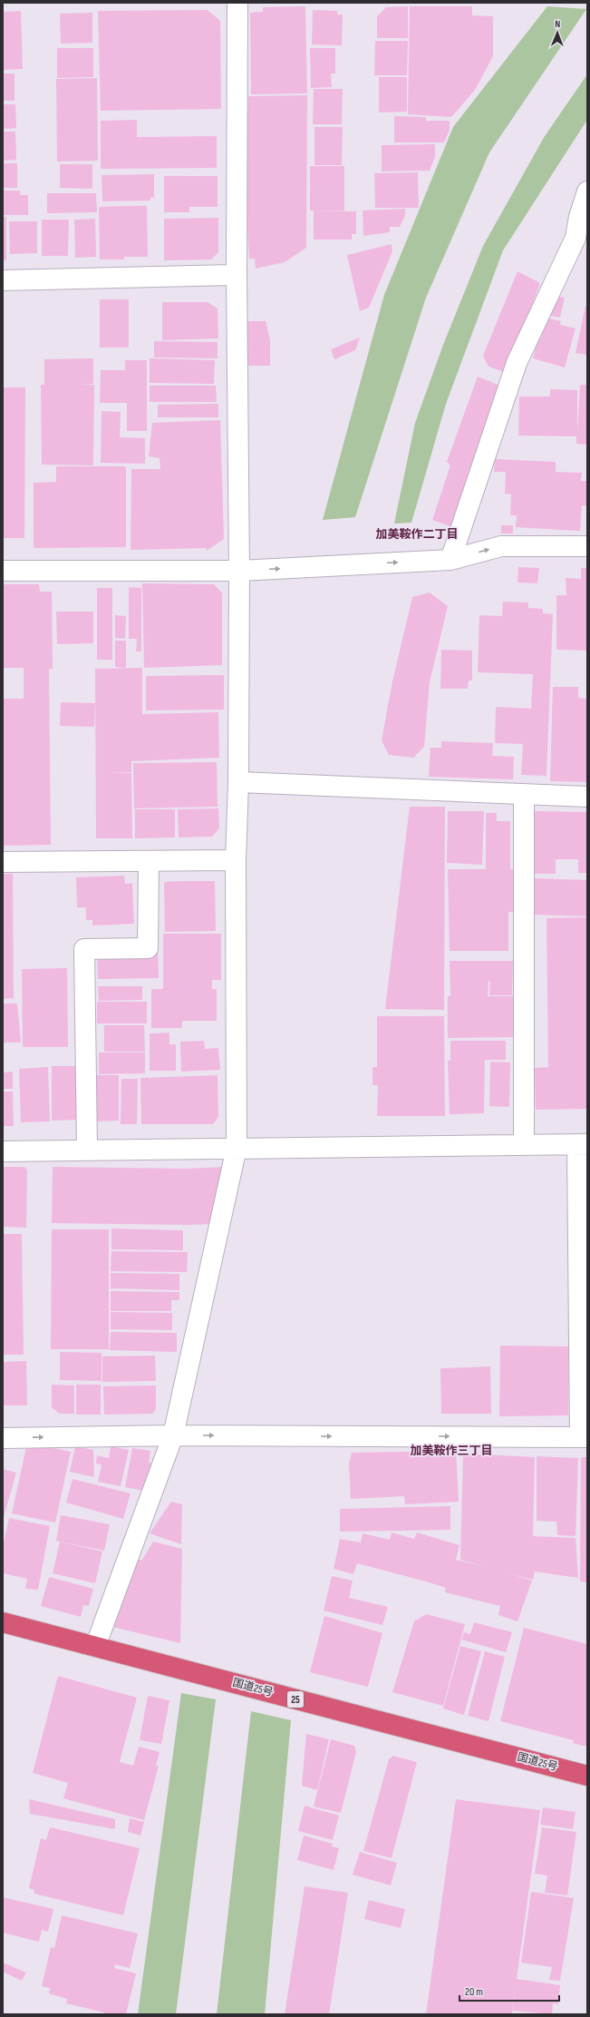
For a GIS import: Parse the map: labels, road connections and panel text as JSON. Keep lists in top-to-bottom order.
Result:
{
  "streets": {
    "highway": ["国道25号", "25"]
  },
  "districts": ["加美鞍作二丁目", "加美鞍作三丁目"],
  "scale_bar": "20 m",
  "north": "top"
}
